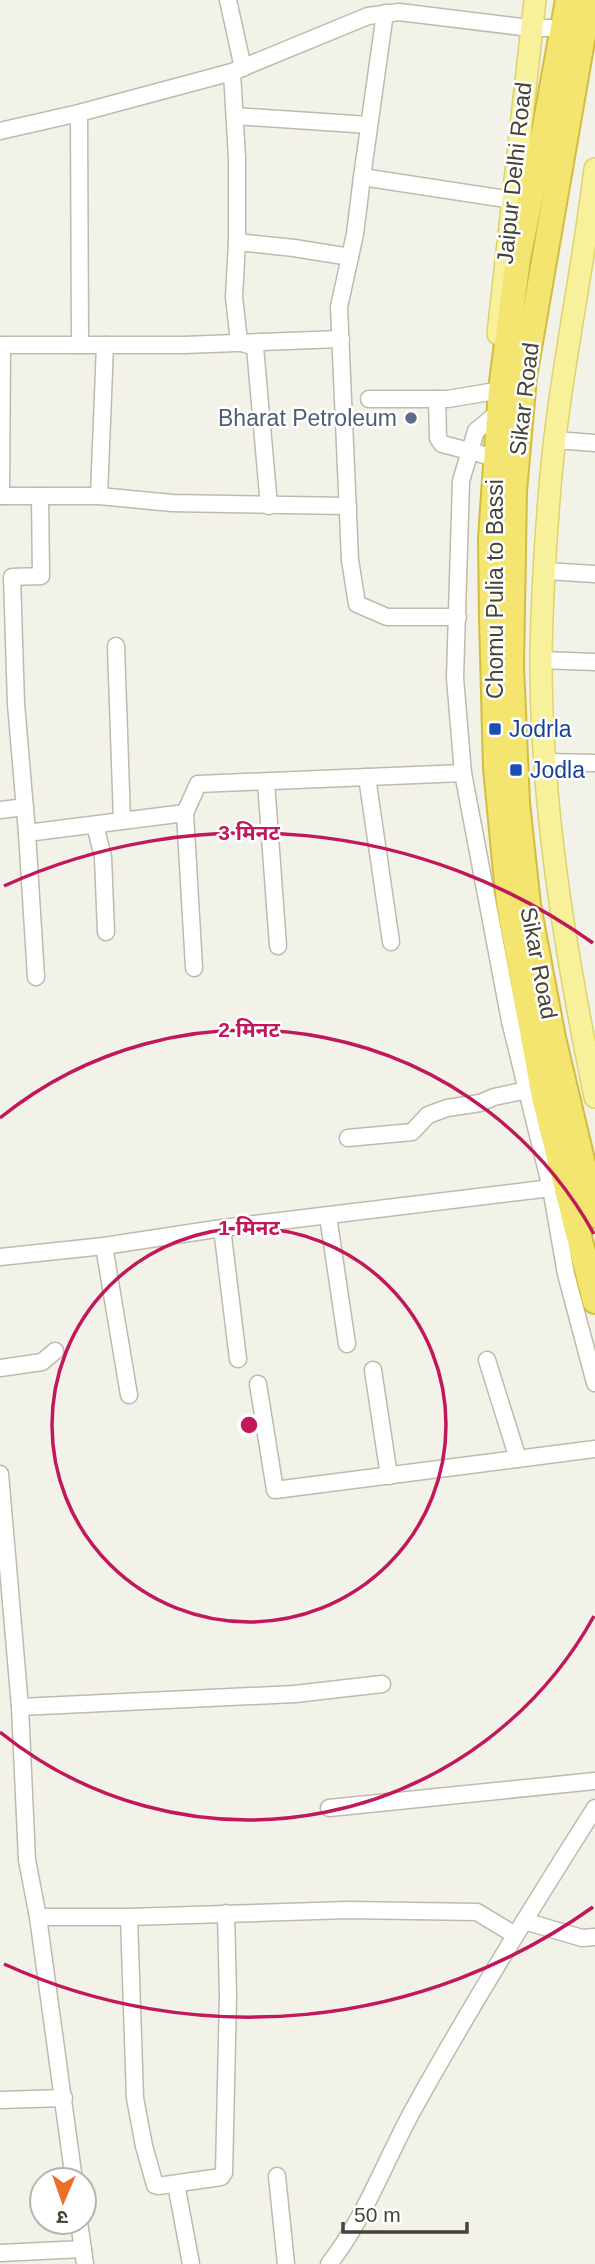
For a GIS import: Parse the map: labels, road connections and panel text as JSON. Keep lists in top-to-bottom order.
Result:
{
  "streets": {
    "highway": ["Sikar Road", "Chomu Pulia to Bassi"],
    "main road": ["Jaipur Delhi Road"]
  },
  "crossings": [
    ["Jaipur Delhi Road", "Chomu Pulia to Bassi"]
  ],
  "places": {
    "other": ["Bharat Petroleum"],
    "transit": ["Jodrla", "Jodla"]
  },
  "scale_bar": "50 m",
  "north": "bottom",
  "rings": ["3 मिनट", "2 मिनट", "1 मिनट"]
}
